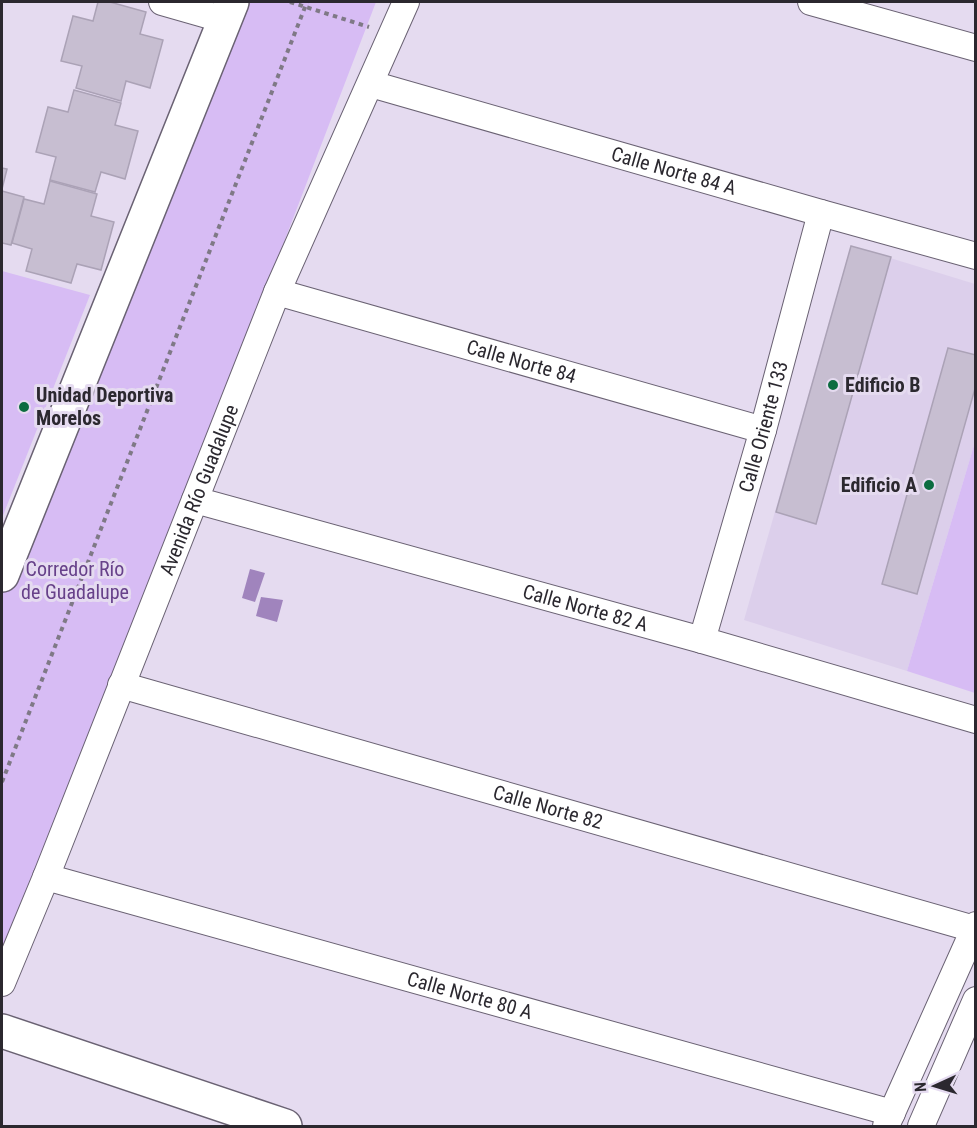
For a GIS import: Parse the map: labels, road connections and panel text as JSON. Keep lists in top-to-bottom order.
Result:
{
  "streets": {
    "street": [
      "Calle Norte 84 A",
      "Calle Norte 84",
      "Calle Oriente 133",
      "Avenida Río Guadalupe",
      "Calle Norte 82 A",
      "Calle Norte 82",
      "Calle Norte 80 A"
    ]
  },
  "crossings": [
    ["Calle Norte 84 A", "Calle Oriente 133"],
    ["Calle Norte 84 A", "Avenida Río Guadalupe"],
    ["Calle Norte 84", "Calle Oriente 133"],
    ["Calle Norte 84", "Avenida Río Guadalupe"],
    ["Calle Oriente 133", "Calle Norte 82 A"],
    ["Avenida Río Guadalupe", "Calle Norte 82 A"],
    ["Avenida Río Guadalupe", "Calle Norte 82"],
    ["Avenida Río Guadalupe", "Calle Norte 80 A"]
  ],
  "parks": ["Corredor Río de Guadalupe"],
  "places": ["Edificio B", "Unidad Deportiva Morelos", "Edificio A"],
  "north": "left"
}
